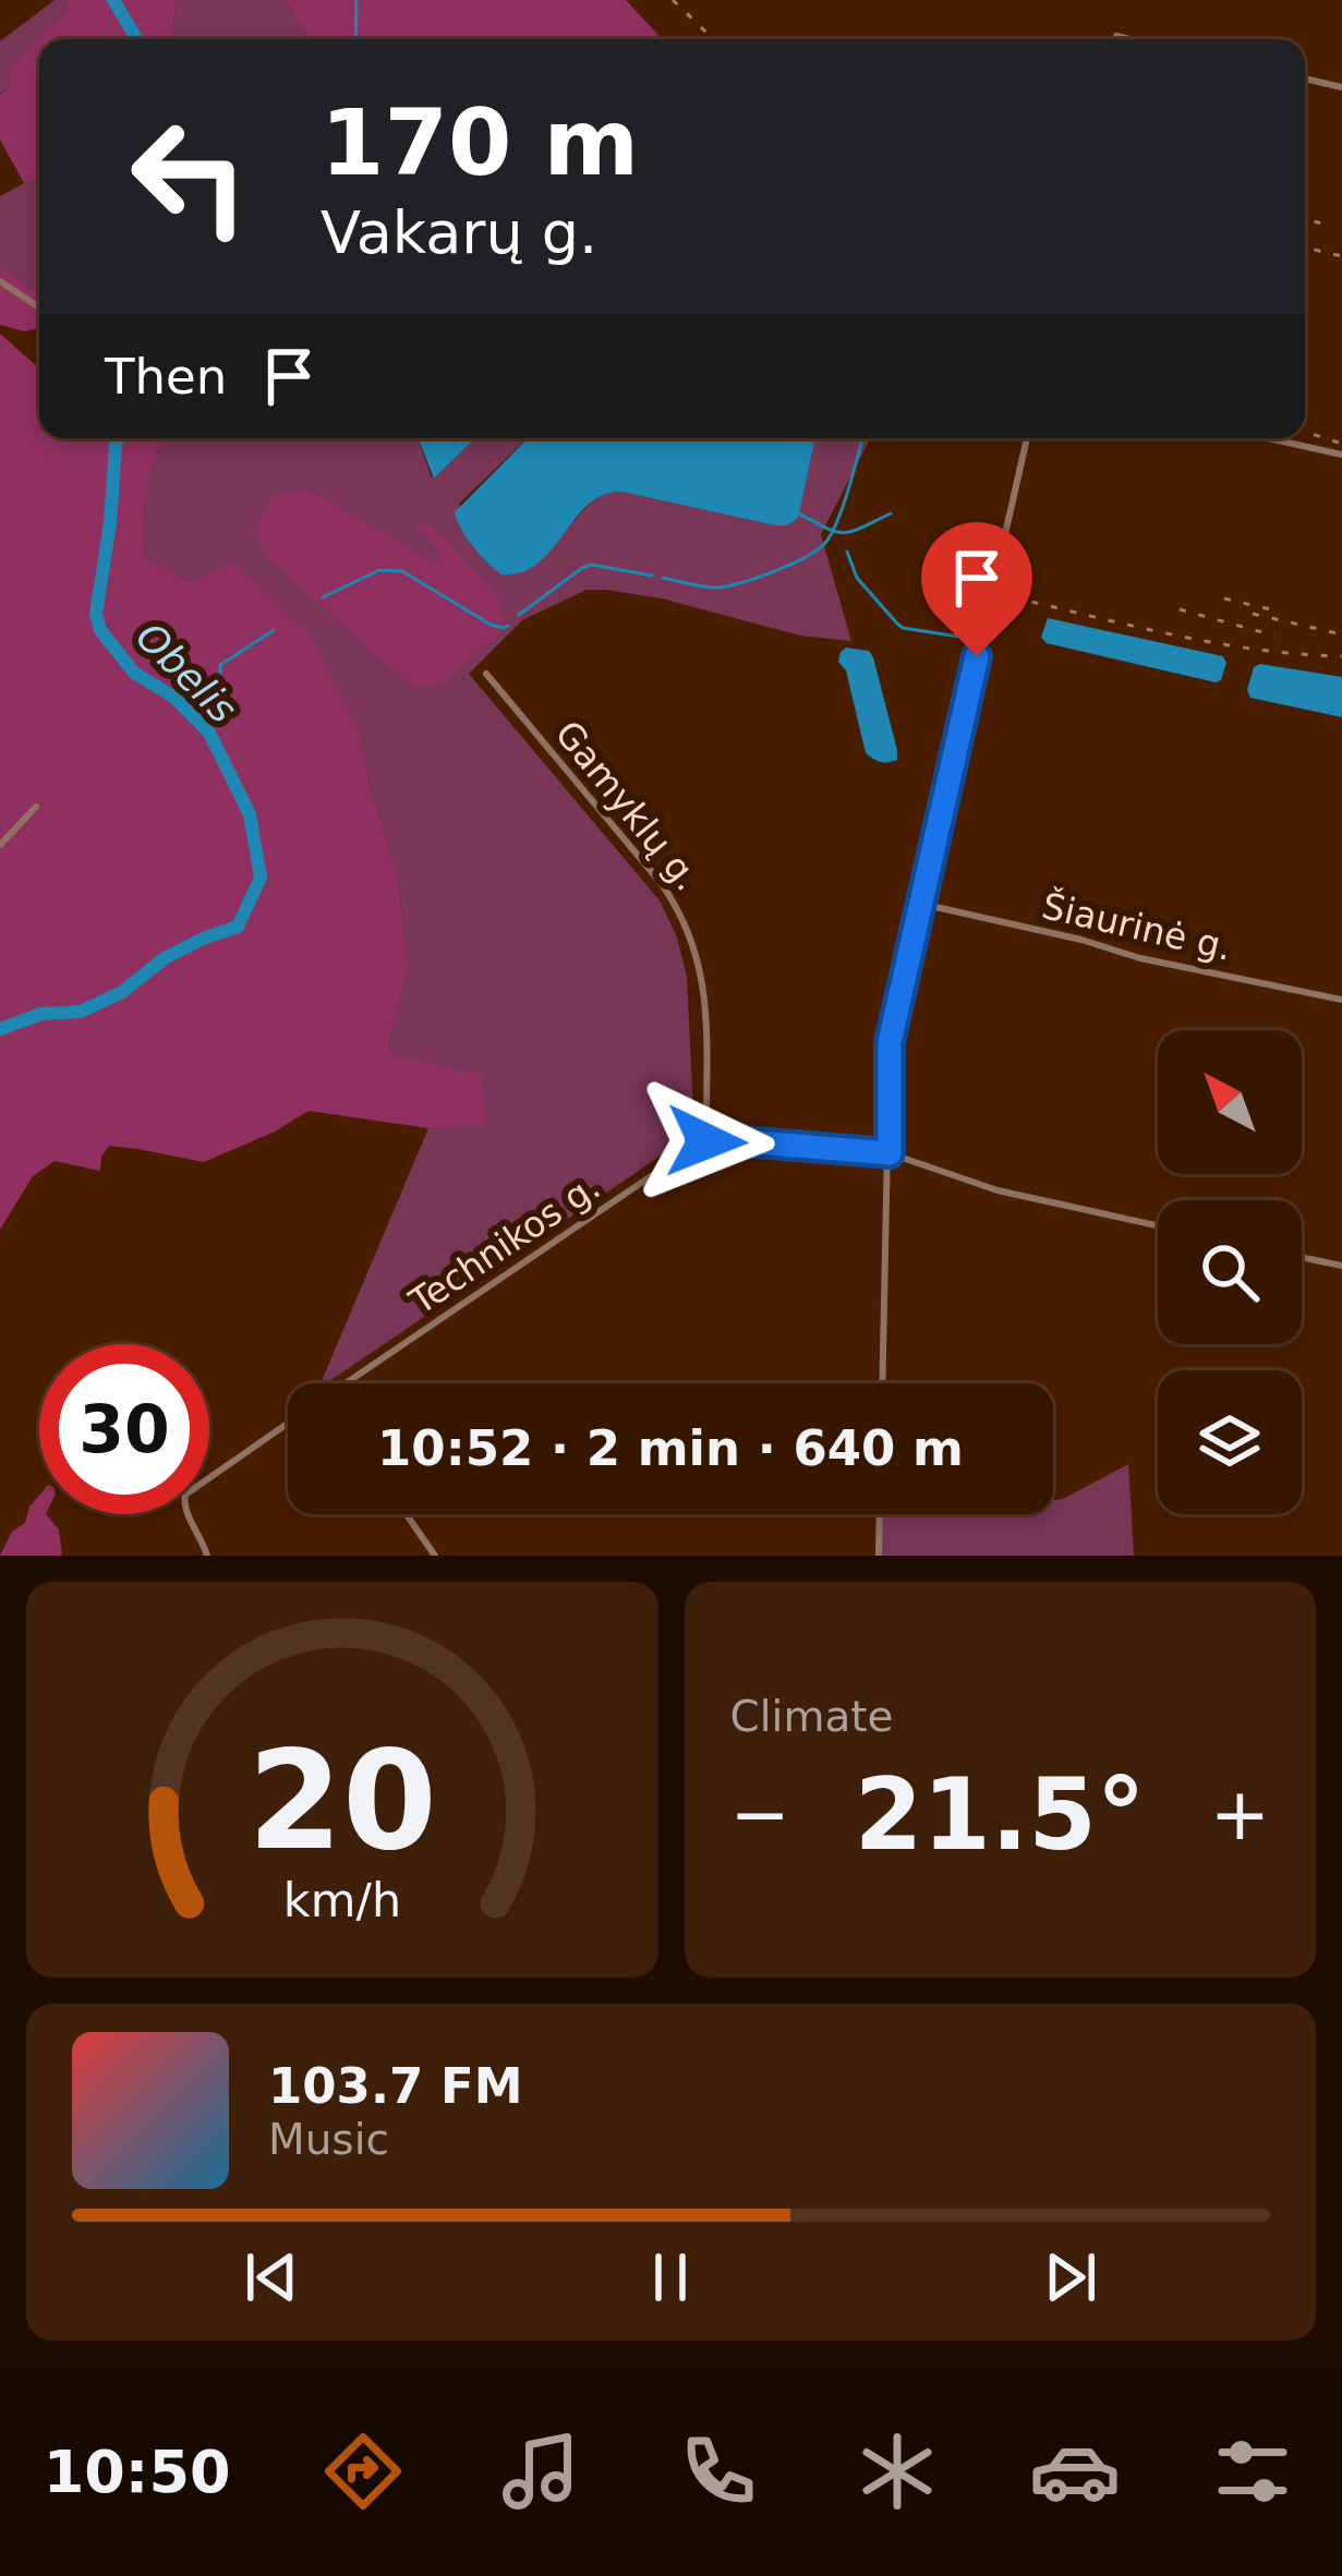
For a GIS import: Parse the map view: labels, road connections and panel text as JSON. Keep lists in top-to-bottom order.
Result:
{
  "streets": {
    "street": ["Gamyklų g.", "Šiaurinė g.", "Technikos g."]
  },
  "crossings": [
    ["Gamyklų g.", "Technikos g."]
  ],
  "water": ["Obelis"],
  "north": "top left",
  "page": {
    "turn": ["170 m", "Vakarų g."],
    "then": "Then",
    "limit": "30",
    "trip": "10:52 · 2 min · 640 m",
    "tile": "Climate",
    "heat": ["−", "21.5°", "+"],
    "song": ["103.7 FM", "Music"],
    "tabs": "10:50",
    "gauge": ["20", "km/h"]
  }
}
